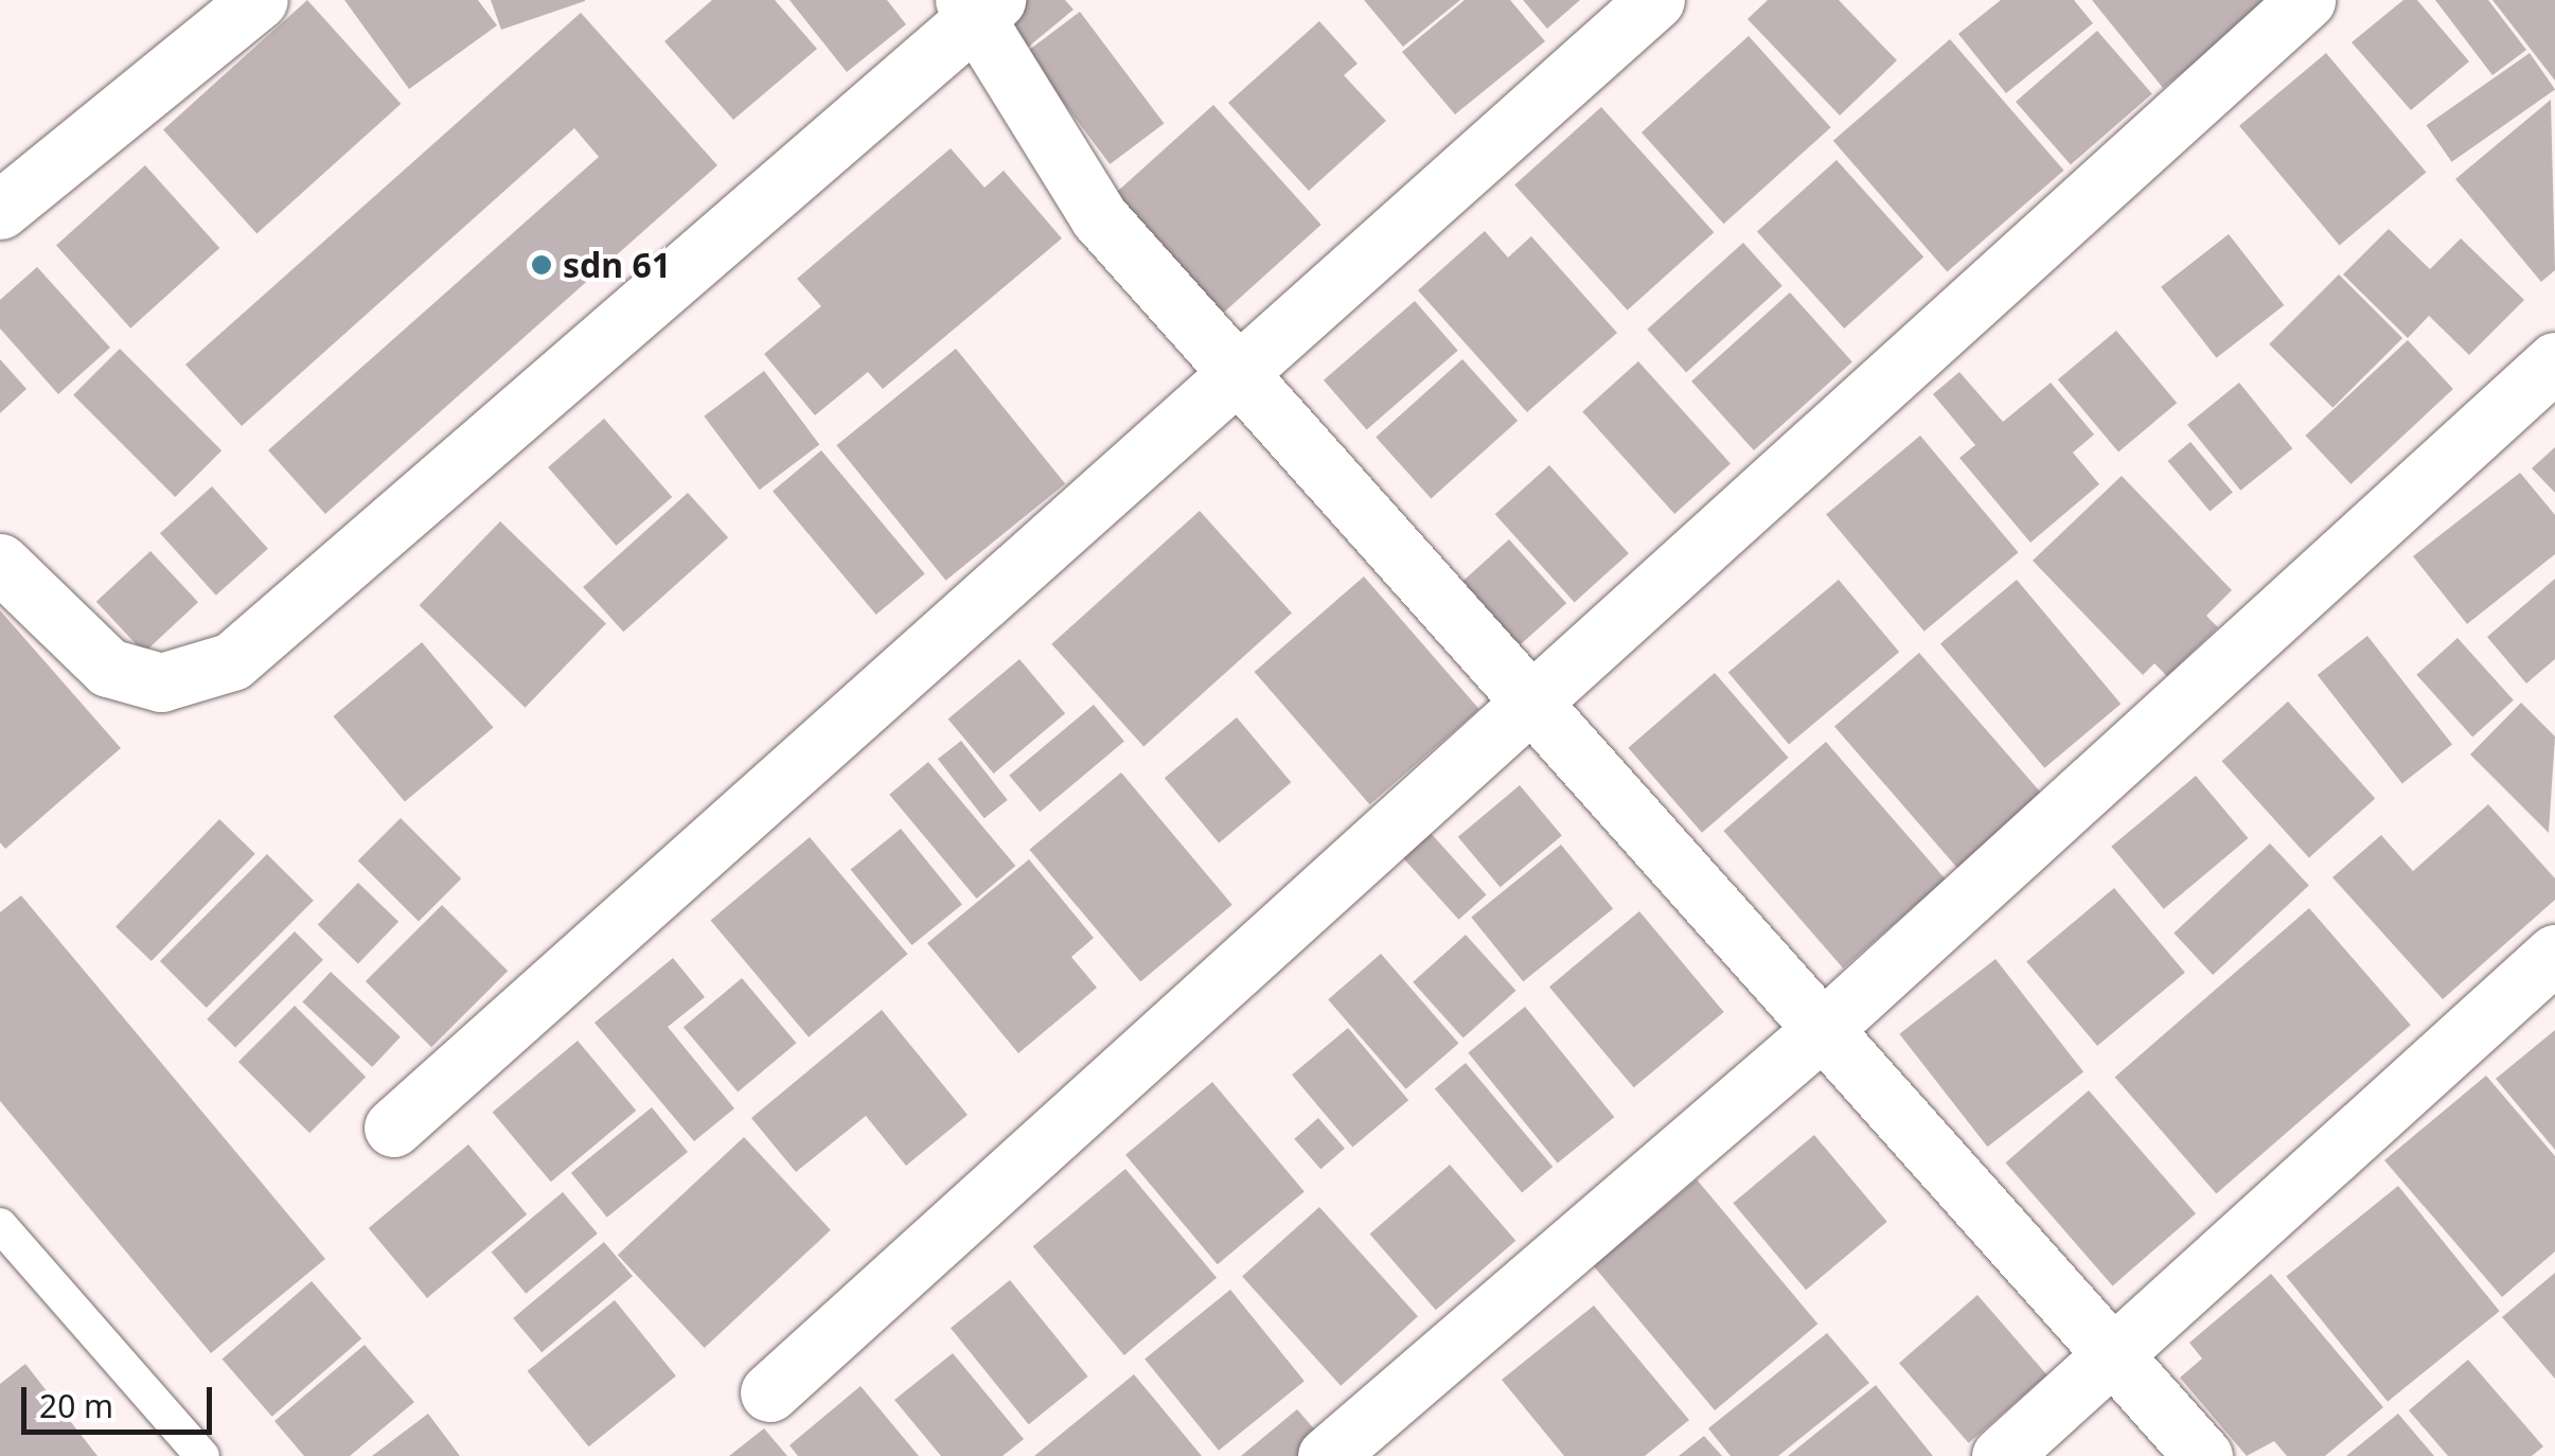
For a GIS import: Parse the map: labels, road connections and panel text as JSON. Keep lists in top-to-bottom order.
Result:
{
  "places": ["sdn 61"],
  "scale_bar": "20 m"
}
